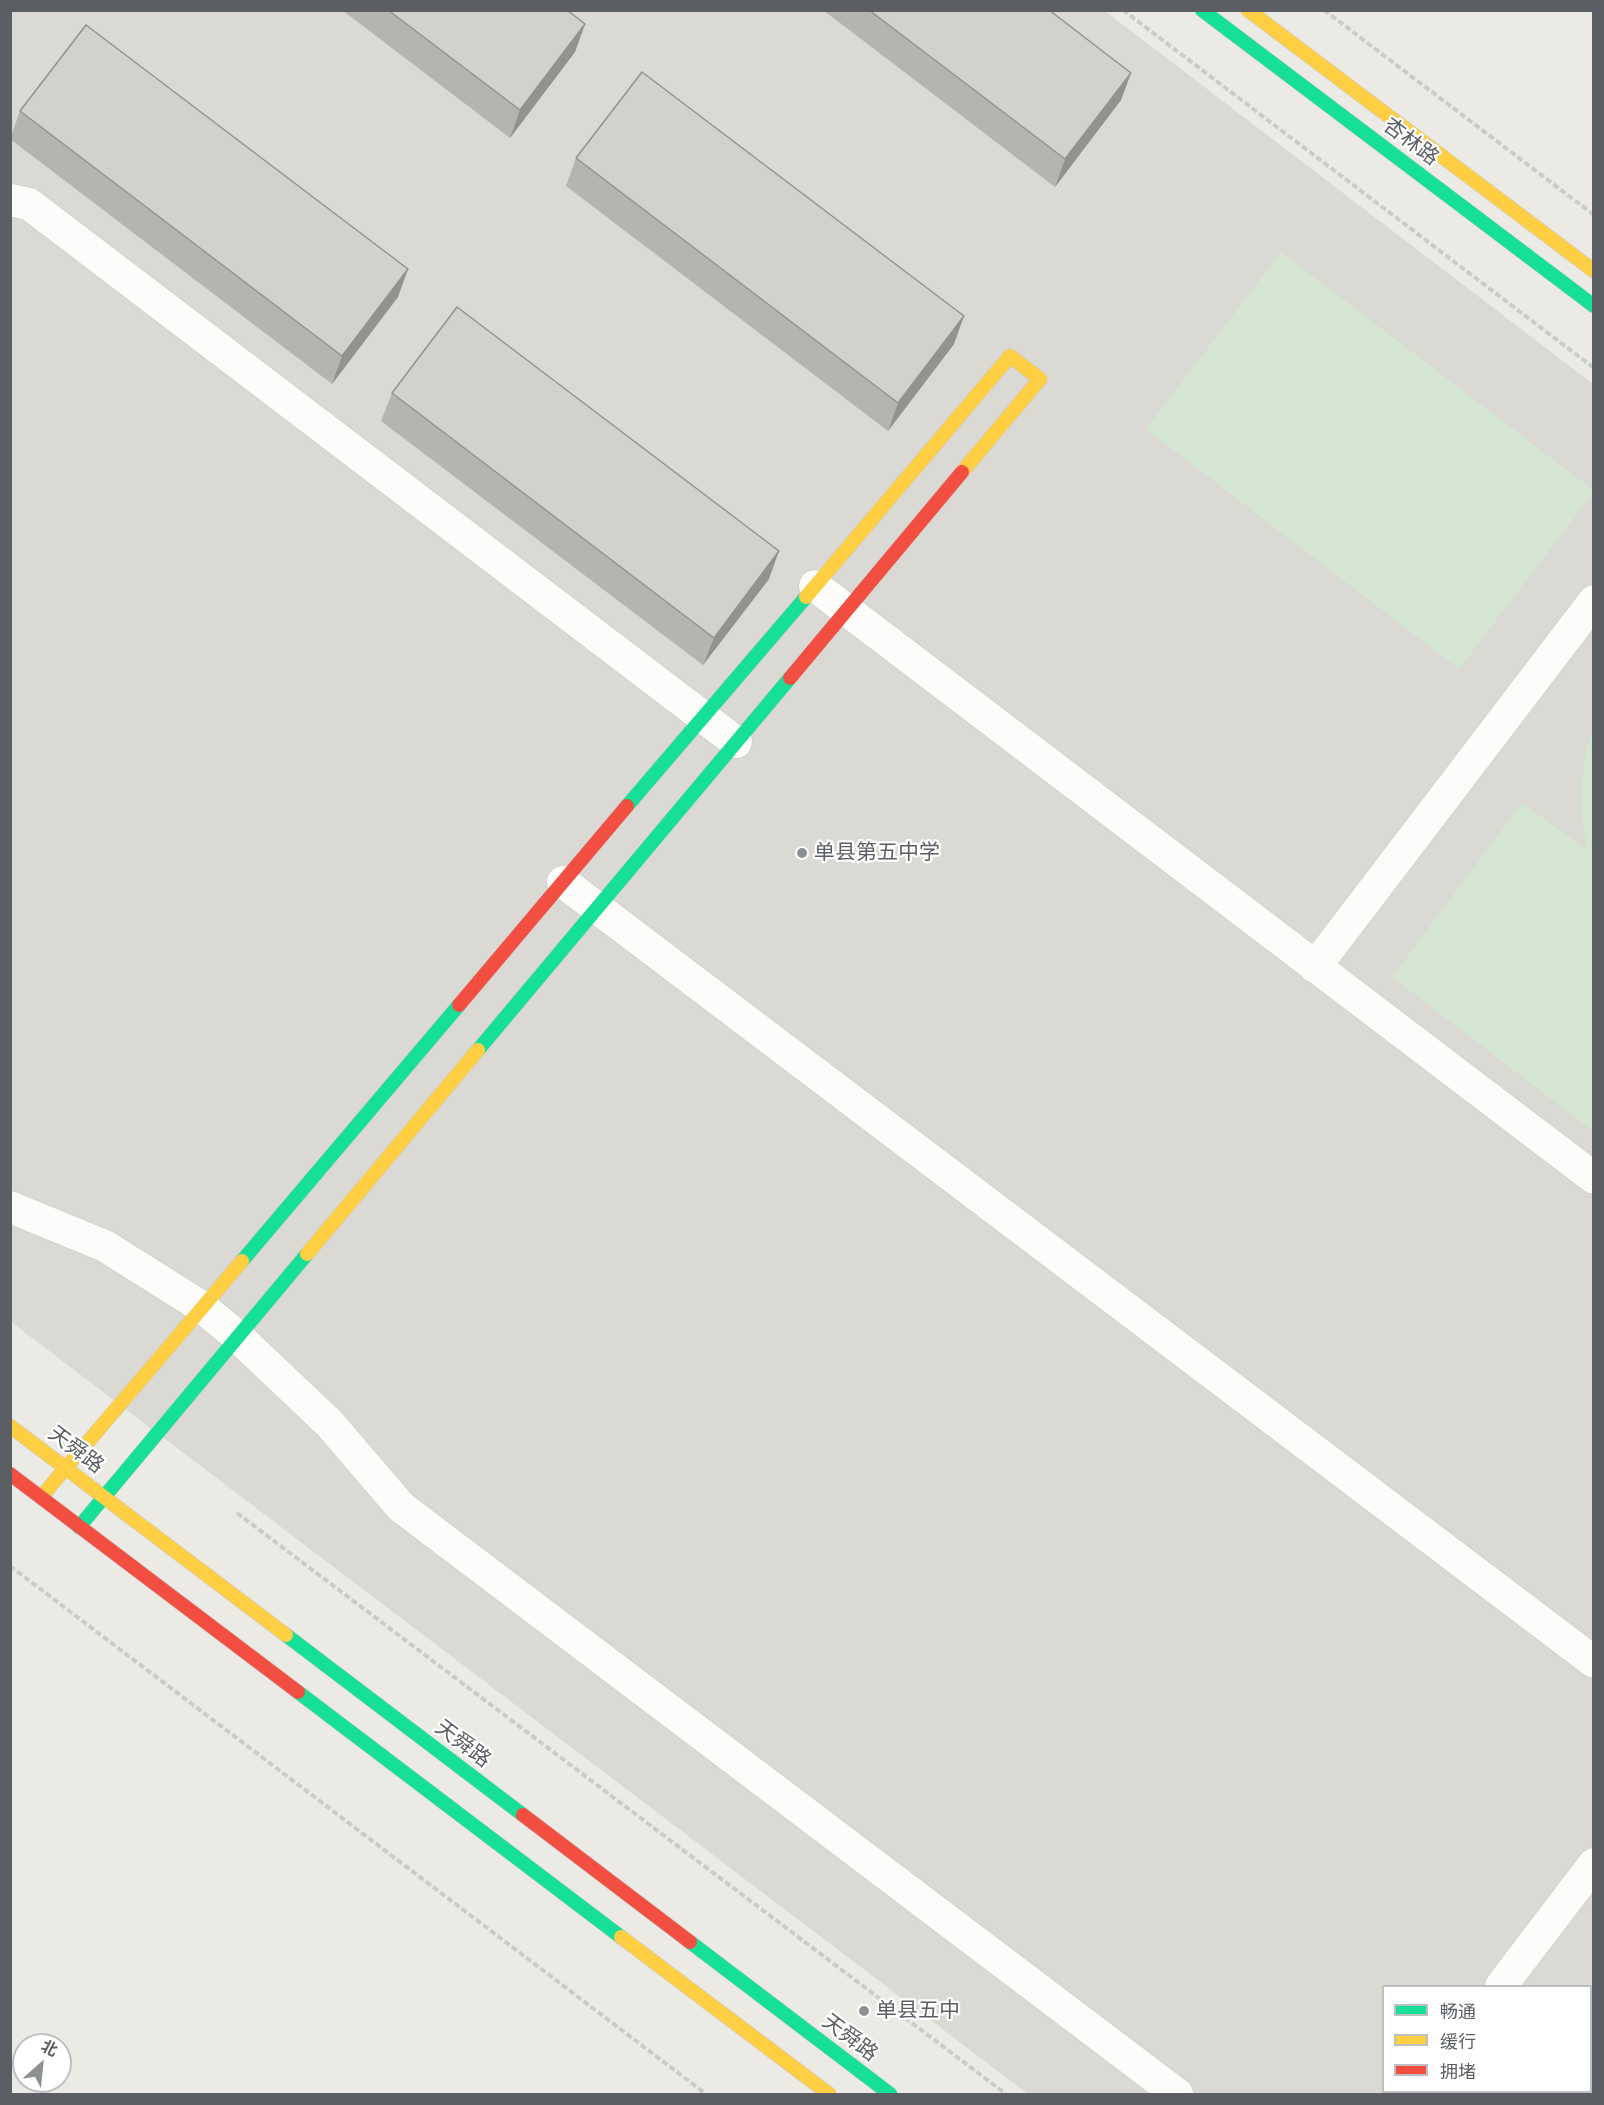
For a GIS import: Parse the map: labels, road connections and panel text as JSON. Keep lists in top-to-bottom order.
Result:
{
  "streets": {
    "street": ["杏林路", "天舜路"]
  },
  "places": ["单县第五中学", "单县五中"],
  "legend": ["畅通", "缓行", "拥堵"],
  "north": "top right"
}
